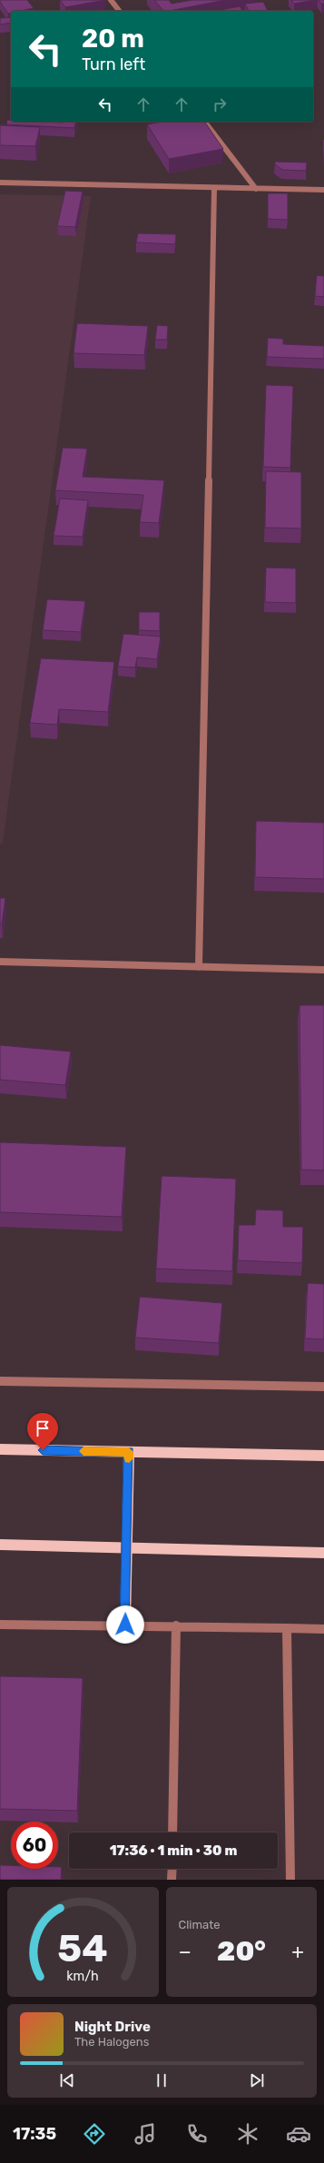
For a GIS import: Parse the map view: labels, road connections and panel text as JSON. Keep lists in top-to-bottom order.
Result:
{
  "page": {
    "turn": ["20 m", "Turn left"],
    "limit": "60",
    "trip": "17:36 · 1 min · 30 m",
    "tile": "Climate",
    "heat": ["−", "20°", "+"],
    "song": ["Night Drive", "The Halogens"],
    "tabs": "17:35",
    "gauge": ["54", "km/h"]
  }
}
